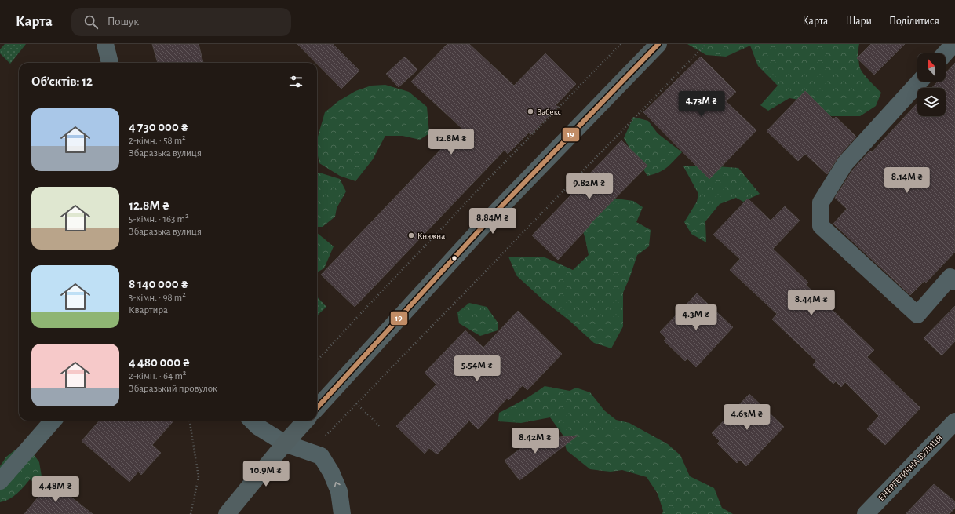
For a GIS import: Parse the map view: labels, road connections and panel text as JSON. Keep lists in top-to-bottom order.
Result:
{
  "streets": {
    "street": ["ЕНЕРГЕТИЧНА ВУЛИЦЯ"]
  },
  "places": ["Вабекс", "Княжна"],
  "lines": ["transit line 19"],
  "north": "top",
  "page": {
    "header": "Карта",
    "search": "Пошук",
    "nav": ["Карта", "Шари", "Поділитися"],
    "heading": "Об’єктів: 12",
    "price": [
      "4.73M ₴",
      "12.8M ₴",
      "8.14M ₴",
      "9.82M ₴",
      "8.84M ₴",
      "8.44M ₴",
      "4.3M ₴",
      "5.54M ₴",
      "4.63M ₴",
      "8.42M ₴",
      "10.9M ₴",
      "4.48M ₴"
    ],
    "list": [
      {
        "name": "4 730 000 ₴",
        "note": "2-кімн. · 58 m² · Збаразька вулиця"
      },
      {
        "name": "12.8M ₴",
        "note": "5-кімн. · 163 m² · Збаразька вулиця"
      },
      {
        "name": "8 140 000 ₴",
        "note": "3-кімн. · 98 m² · Квартира"
      },
      {
        "name": "4 480 000 ₴",
        "note": "2-кімн. · 64 m² · Збаразький провулок"
      }
    ]
  }
}
